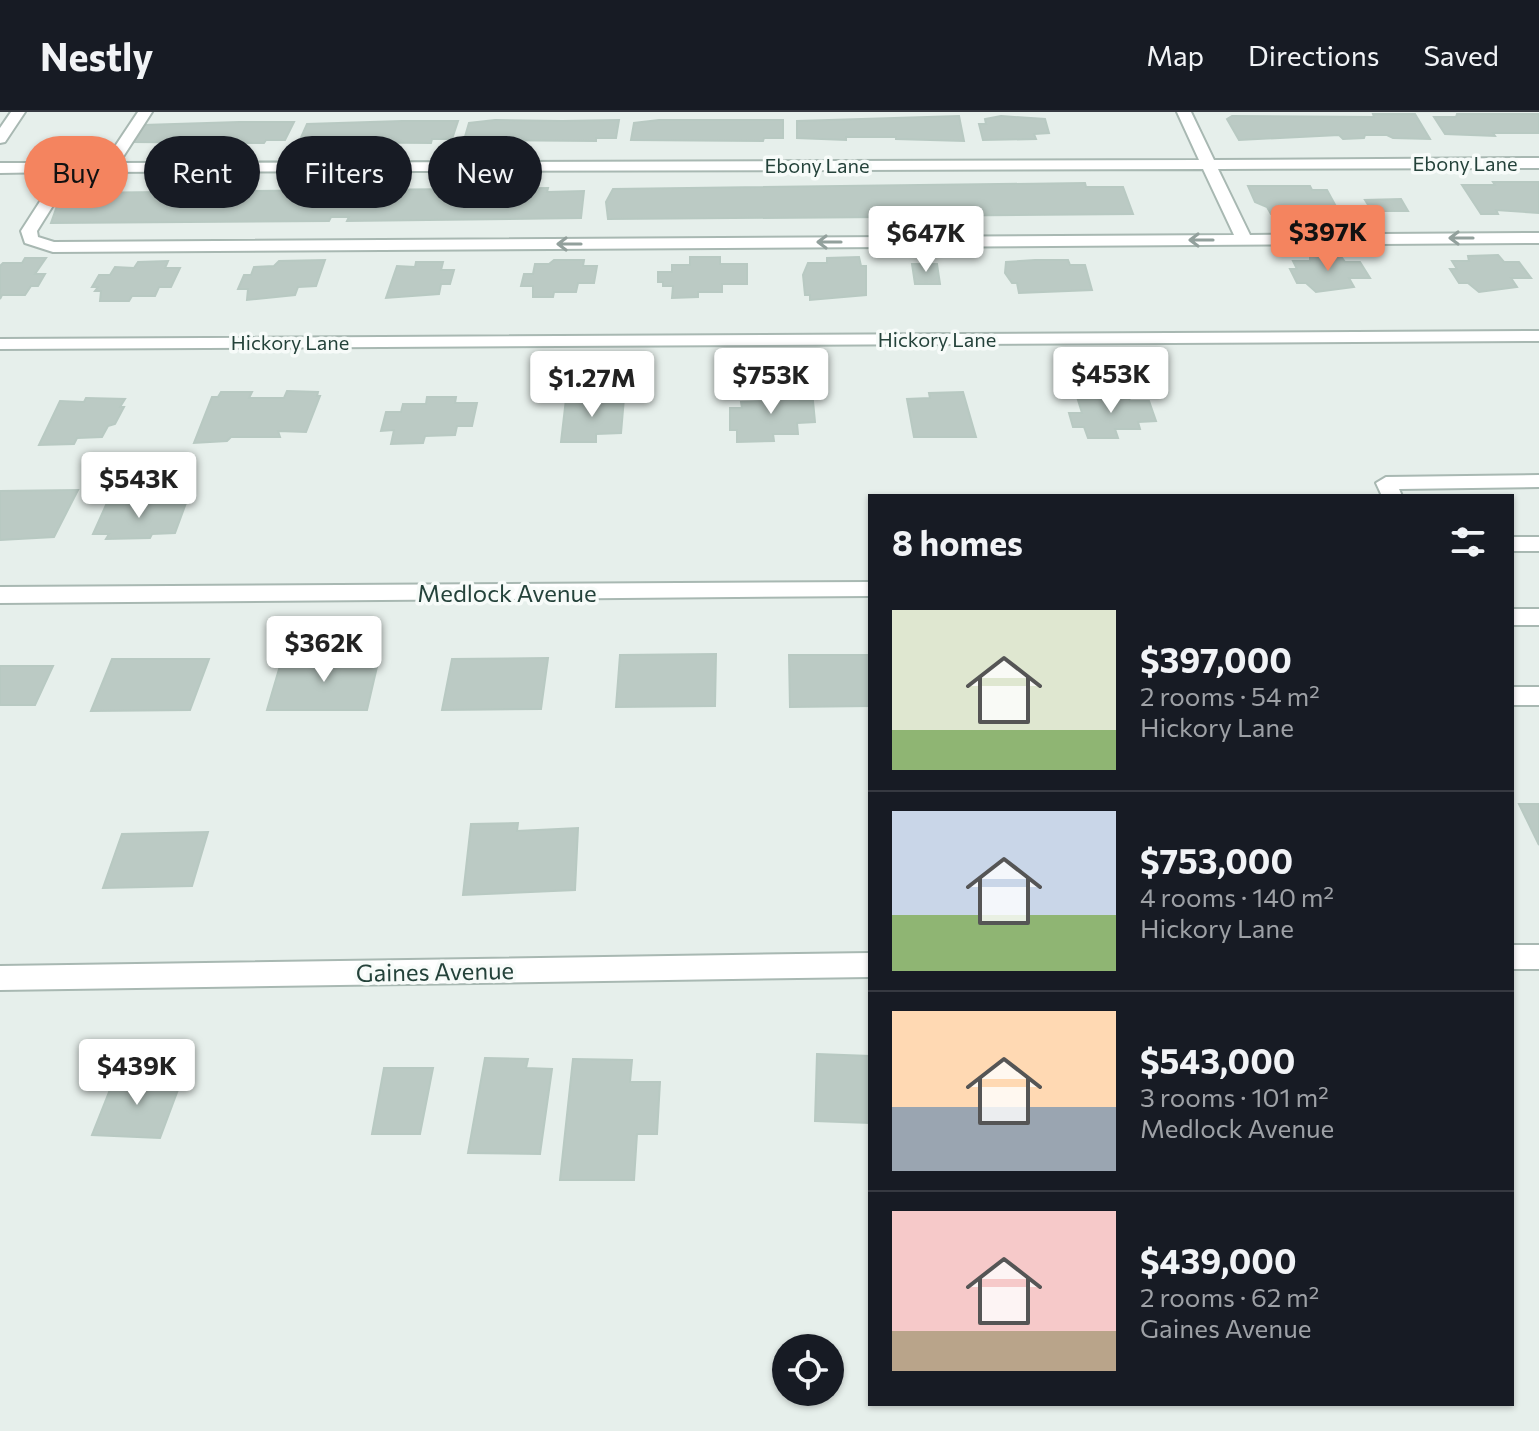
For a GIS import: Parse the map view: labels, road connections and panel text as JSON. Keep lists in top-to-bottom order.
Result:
{
  "streets": {
    "street": [
      "Ebony Lane",
      "Hickory Lane",
      "Medlock Avenue",
      "Gaines Avenue"
    ]
  },
  "page": {
    "header": "Nestly",
    "nav": ["Map", "Directions", "Saved"],
    "chip": [
      "Buy",
      "Rent",
      "Filters",
      "New"
    ],
    "price": [
      "$397K",
      "$647K",
      "$453K",
      "$753K",
      "$1.27M",
      "$543K",
      "$362K",
      "$439K"
    ],
    "heading": "8 homes",
    "list": [
      {
        "name": "$397,000",
        "note": "2 rooms · 54 m² · Hickory Lane"
      },
      {
        "name": "$753,000",
        "note": "4 rooms · 140 m² · Hickory Lane"
      },
      {
        "name": "$543,000",
        "note": "3 rooms · 101 m² · Medlock Avenue"
      },
      {
        "name": "$439,000",
        "note": "2 rooms · 62 m² · Gaines Avenue"
      }
    ]
  }
}
